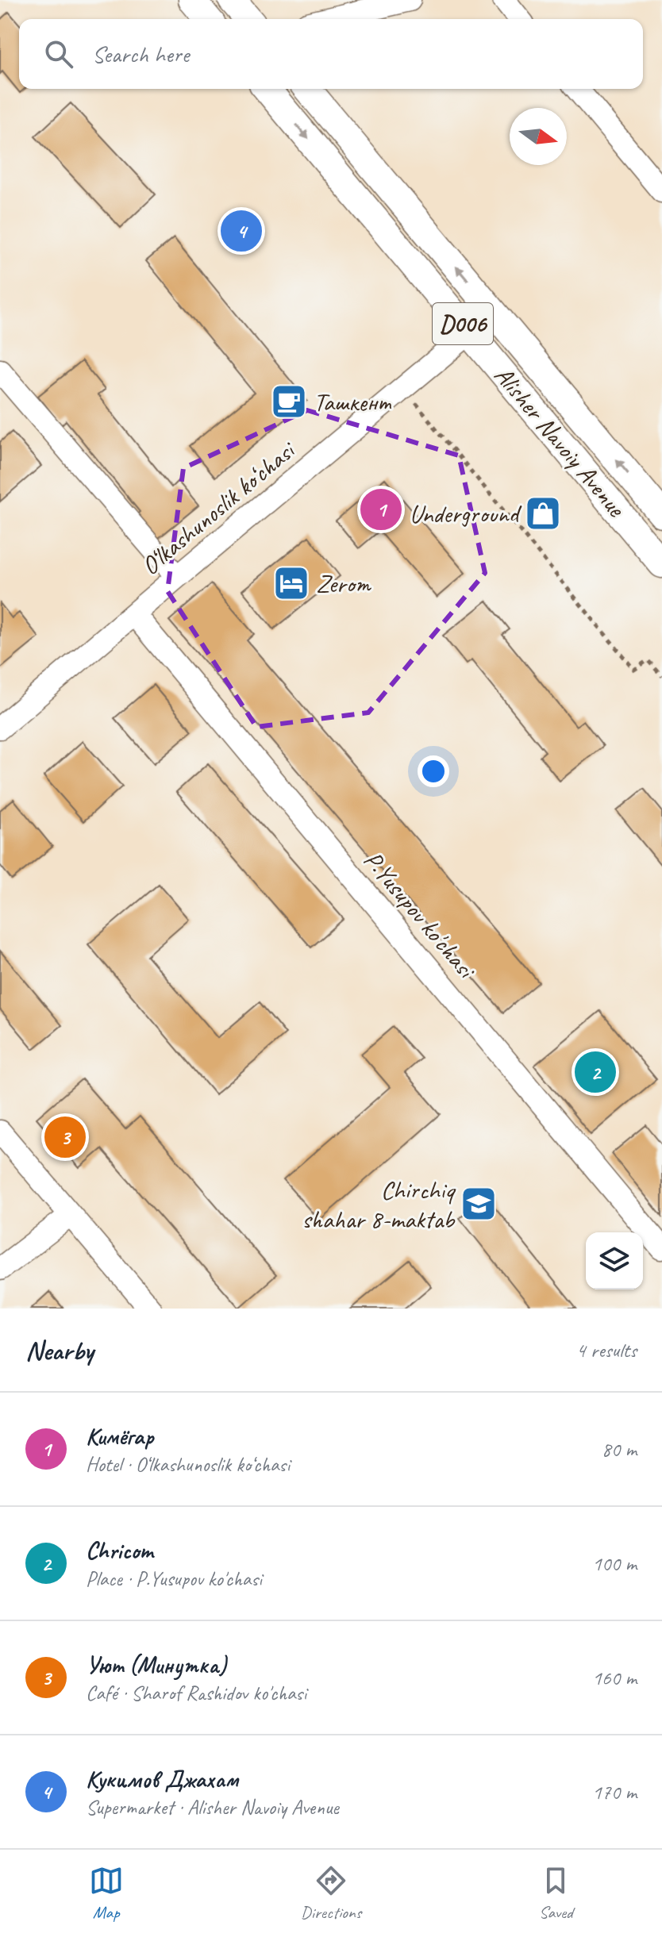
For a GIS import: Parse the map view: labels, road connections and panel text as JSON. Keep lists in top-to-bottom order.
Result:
{
  "streets": {
    "main road": ["D006", "Alisher Navoiy Avenue"],
    "street": ["O‘lkashunoslik ko‘chasi", "P.Yusupov ko'chasi"]
  },
  "crossings": [
    ["Alisher Navoiy Avenue", "O‘lkashunoslik ko‘chasi"],
    ["O‘lkashunoslik ko‘chasi", "P.Yusupov ko'chasi"]
  ],
  "places": {
    "cafe": ["Ташкент"],
    "shop": ["Underground"],
    "hotel": ["Zerom"],
    "school or university": ["Chirchiq shahar 8-maktab"]
  },
  "north": "right",
  "page": {
    "search": "Search here",
    "pins": [
      "4",
      "1",
      "2",
      "3"
    ],
    "heading": ["Nearby", "4 results"],
    "list": [
      {
        "mark": "1",
        "name": "Кимёгар",
        "note": "Hotel · O‘lkashunoslik ko‘chasi",
        "value": "80 m"
      },
      {
        "mark": "2",
        "name": "Chricom",
        "note": "Place · P.Yusupov ko'chasi",
        "value": "100 m"
      },
      {
        "mark": "3",
        "name": "Уют (Минутка)",
        "note": "Café · Sharof Rashidov ko'chasi",
        "value": "160 m"
      },
      {
        "mark": "4",
        "name": "Кукимов Джахам",
        "note": "Supermarket · Alisher Navoiy Avenue",
        "value": "170 m"
      }
    ],
    "nav": ["Map", "Directions", "Saved"]
  }
}
